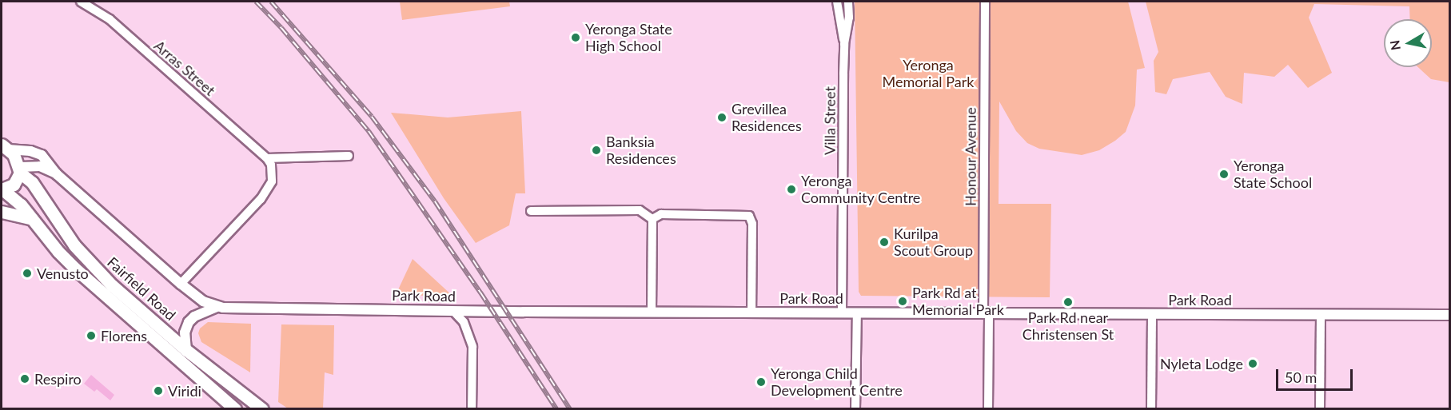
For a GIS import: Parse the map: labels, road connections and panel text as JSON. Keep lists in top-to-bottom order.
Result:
{
  "streets": {
    "main road": ["Fairfield Road"],
    "street": [
      "Arras Street",
      "Villa Street",
      "Honour Avenue",
      "Park Road"
    ]
  },
  "crossings": [
    ["Villa Street", "Park Road"],
    ["Honour Avenue", "Park Road"],
    ["Fairfield Road", "Park Road"]
  ],
  "parks": ["Yeronga Memorial Park"],
  "places": [
    "Yeronga State High School",
    "Grevillea Residences",
    "Banksia Residences",
    "Yeronga State School",
    "Yeronga Community Centre",
    "Kurilpa Scout Group",
    "Venusto",
    "Park Rd at Memorial Park",
    "Park Rd near Christensen St",
    "Florens",
    "Nyleta Lodge",
    "Respiro",
    "Yeronga Child Development Centre",
    "Viridi"
  ],
  "scale_bar": "50 m",
  "north": "left"
}
